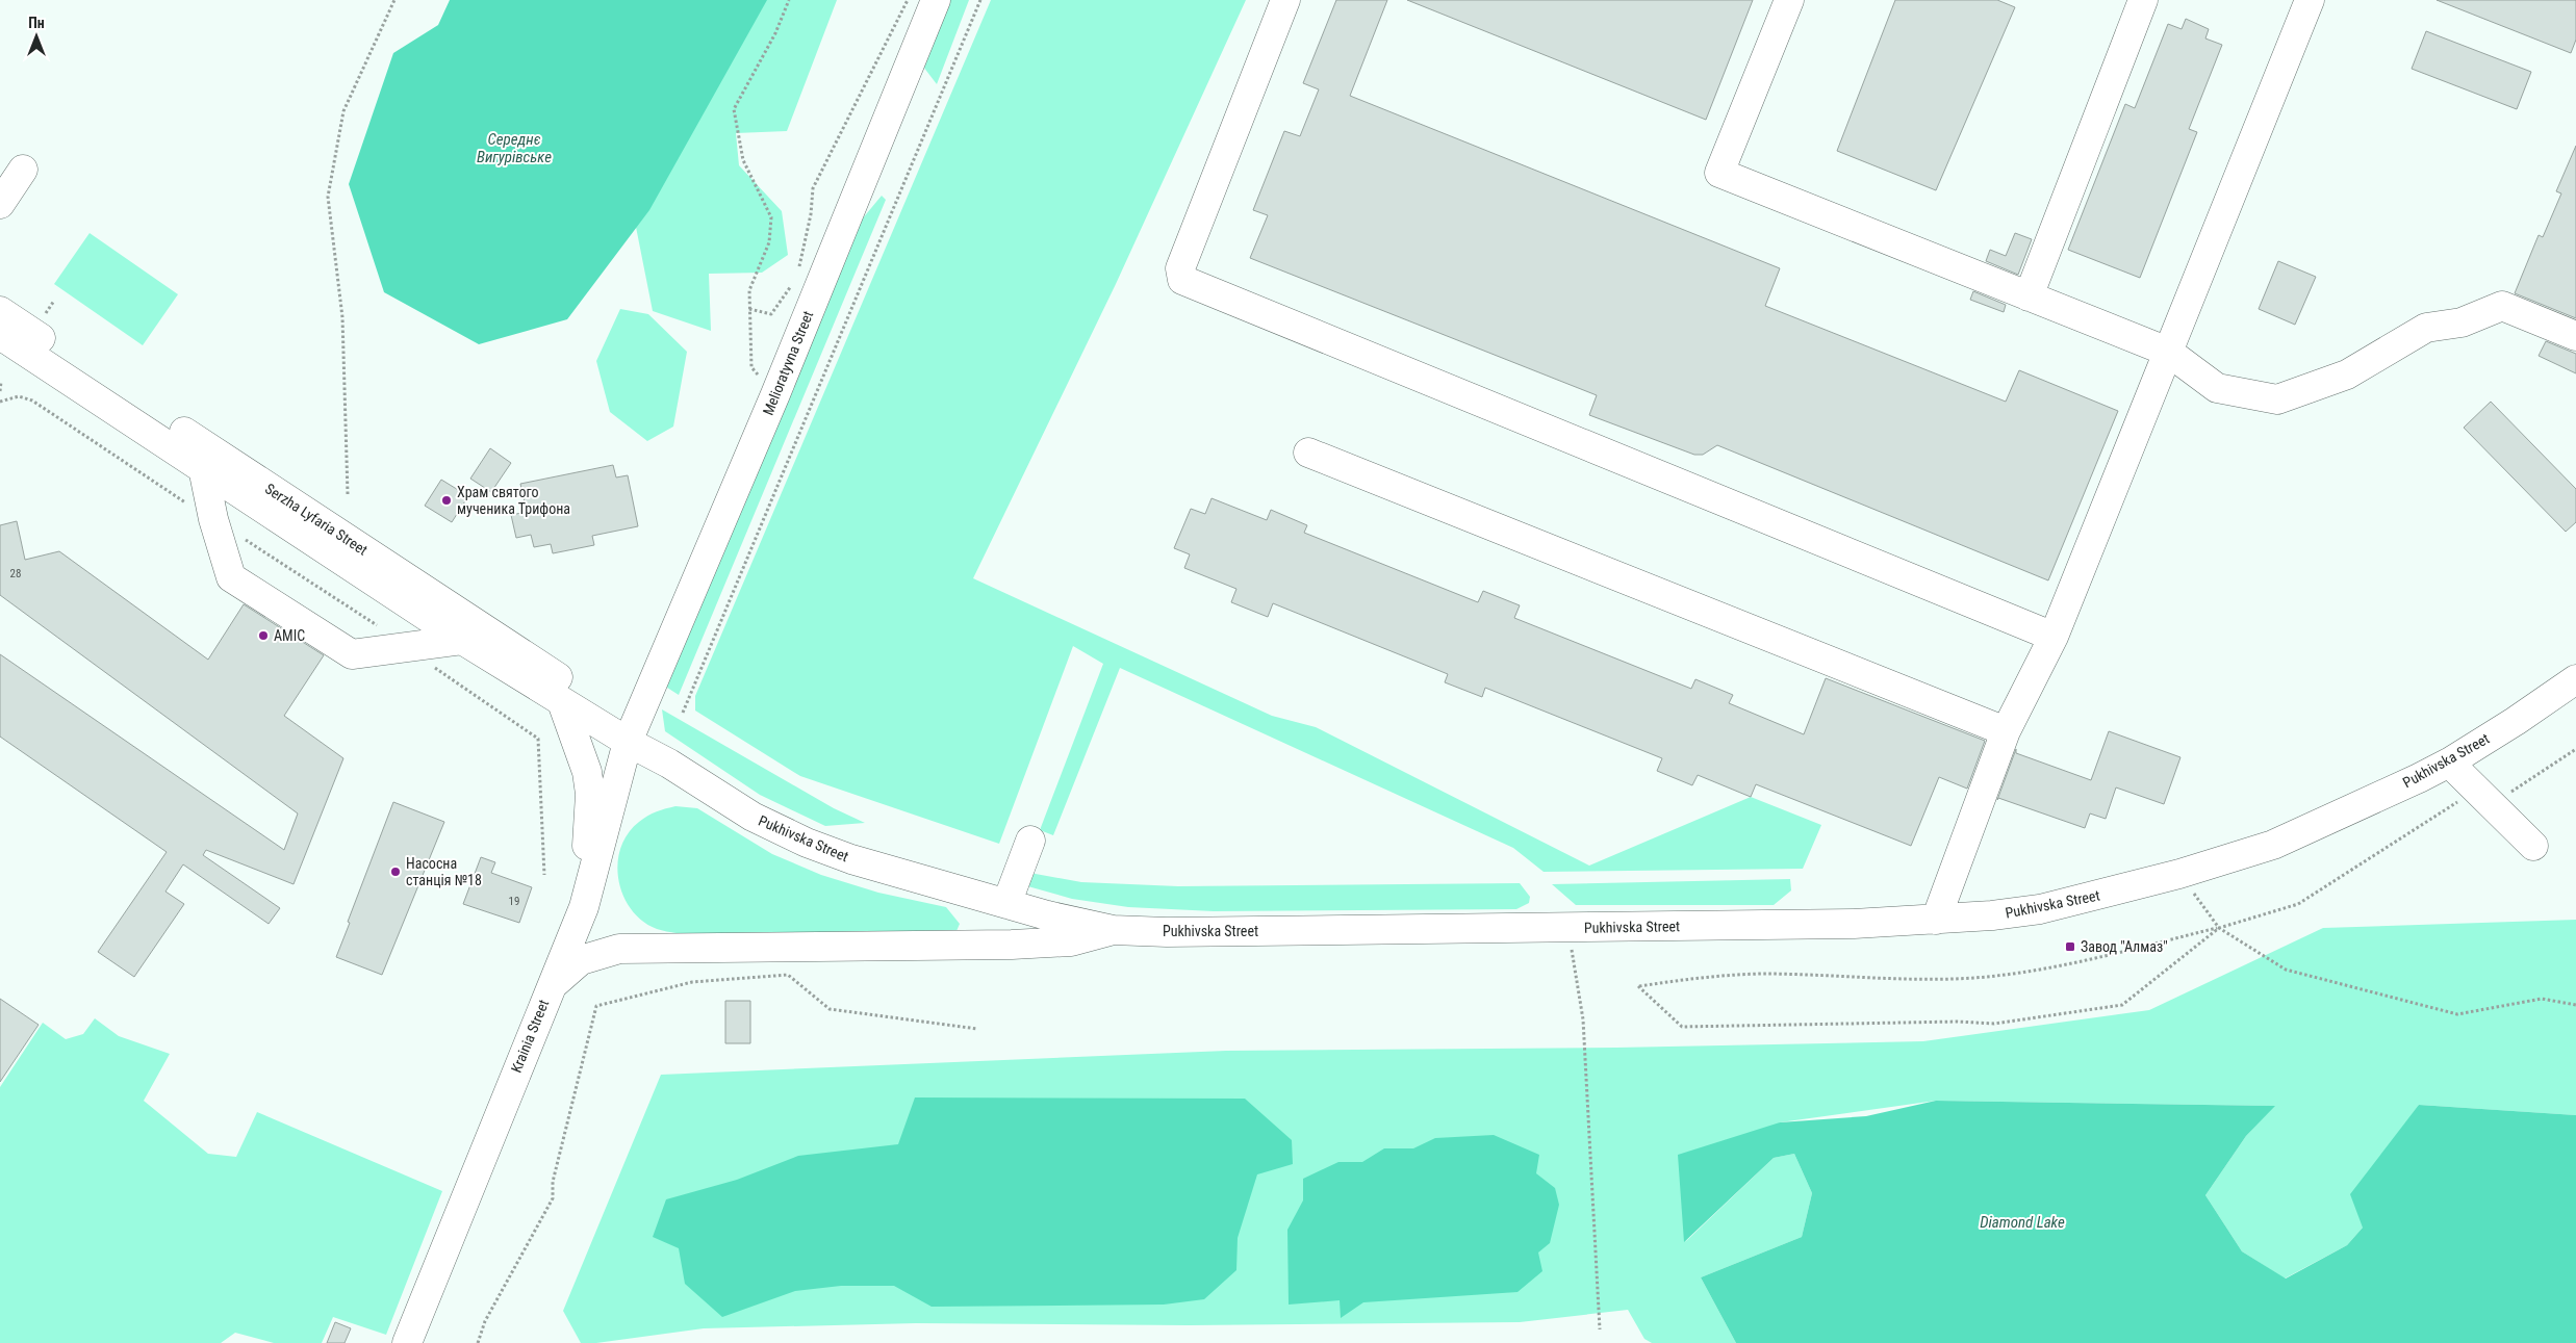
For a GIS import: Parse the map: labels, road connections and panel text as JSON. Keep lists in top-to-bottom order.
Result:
{
  "streets": {
    "street": [
      "Melioratyvna Street",
      "Serzha Lyfaria Street",
      "Pukhivska Street",
      "Krainia Street"
    ]
  },
  "crossings": [
    ["Melioratyvna Street", "Serzha Lyfaria Street"],
    ["Melioratyvna Street", "Pukhivska Street"],
    ["Melioratyvna Street", "Krainia Street"],
    ["Serzha Lyfaria Street", "Pukhivska Street"],
    ["Serzha Lyfaria Street", "Krainia Street"],
    ["Pukhivska Street", "Krainia Street"]
  ],
  "water": ["Середнє Вигурівське", "Diamond Lake"],
  "places": {
    "other": ["Храм святого мученика Трифона", "AMIC", "Насосна станція №18"],
    "transit": ["Завод \"Алмаз\""]
  },
  "house_numbers": ["28", "19"],
  "north": "top"
}
